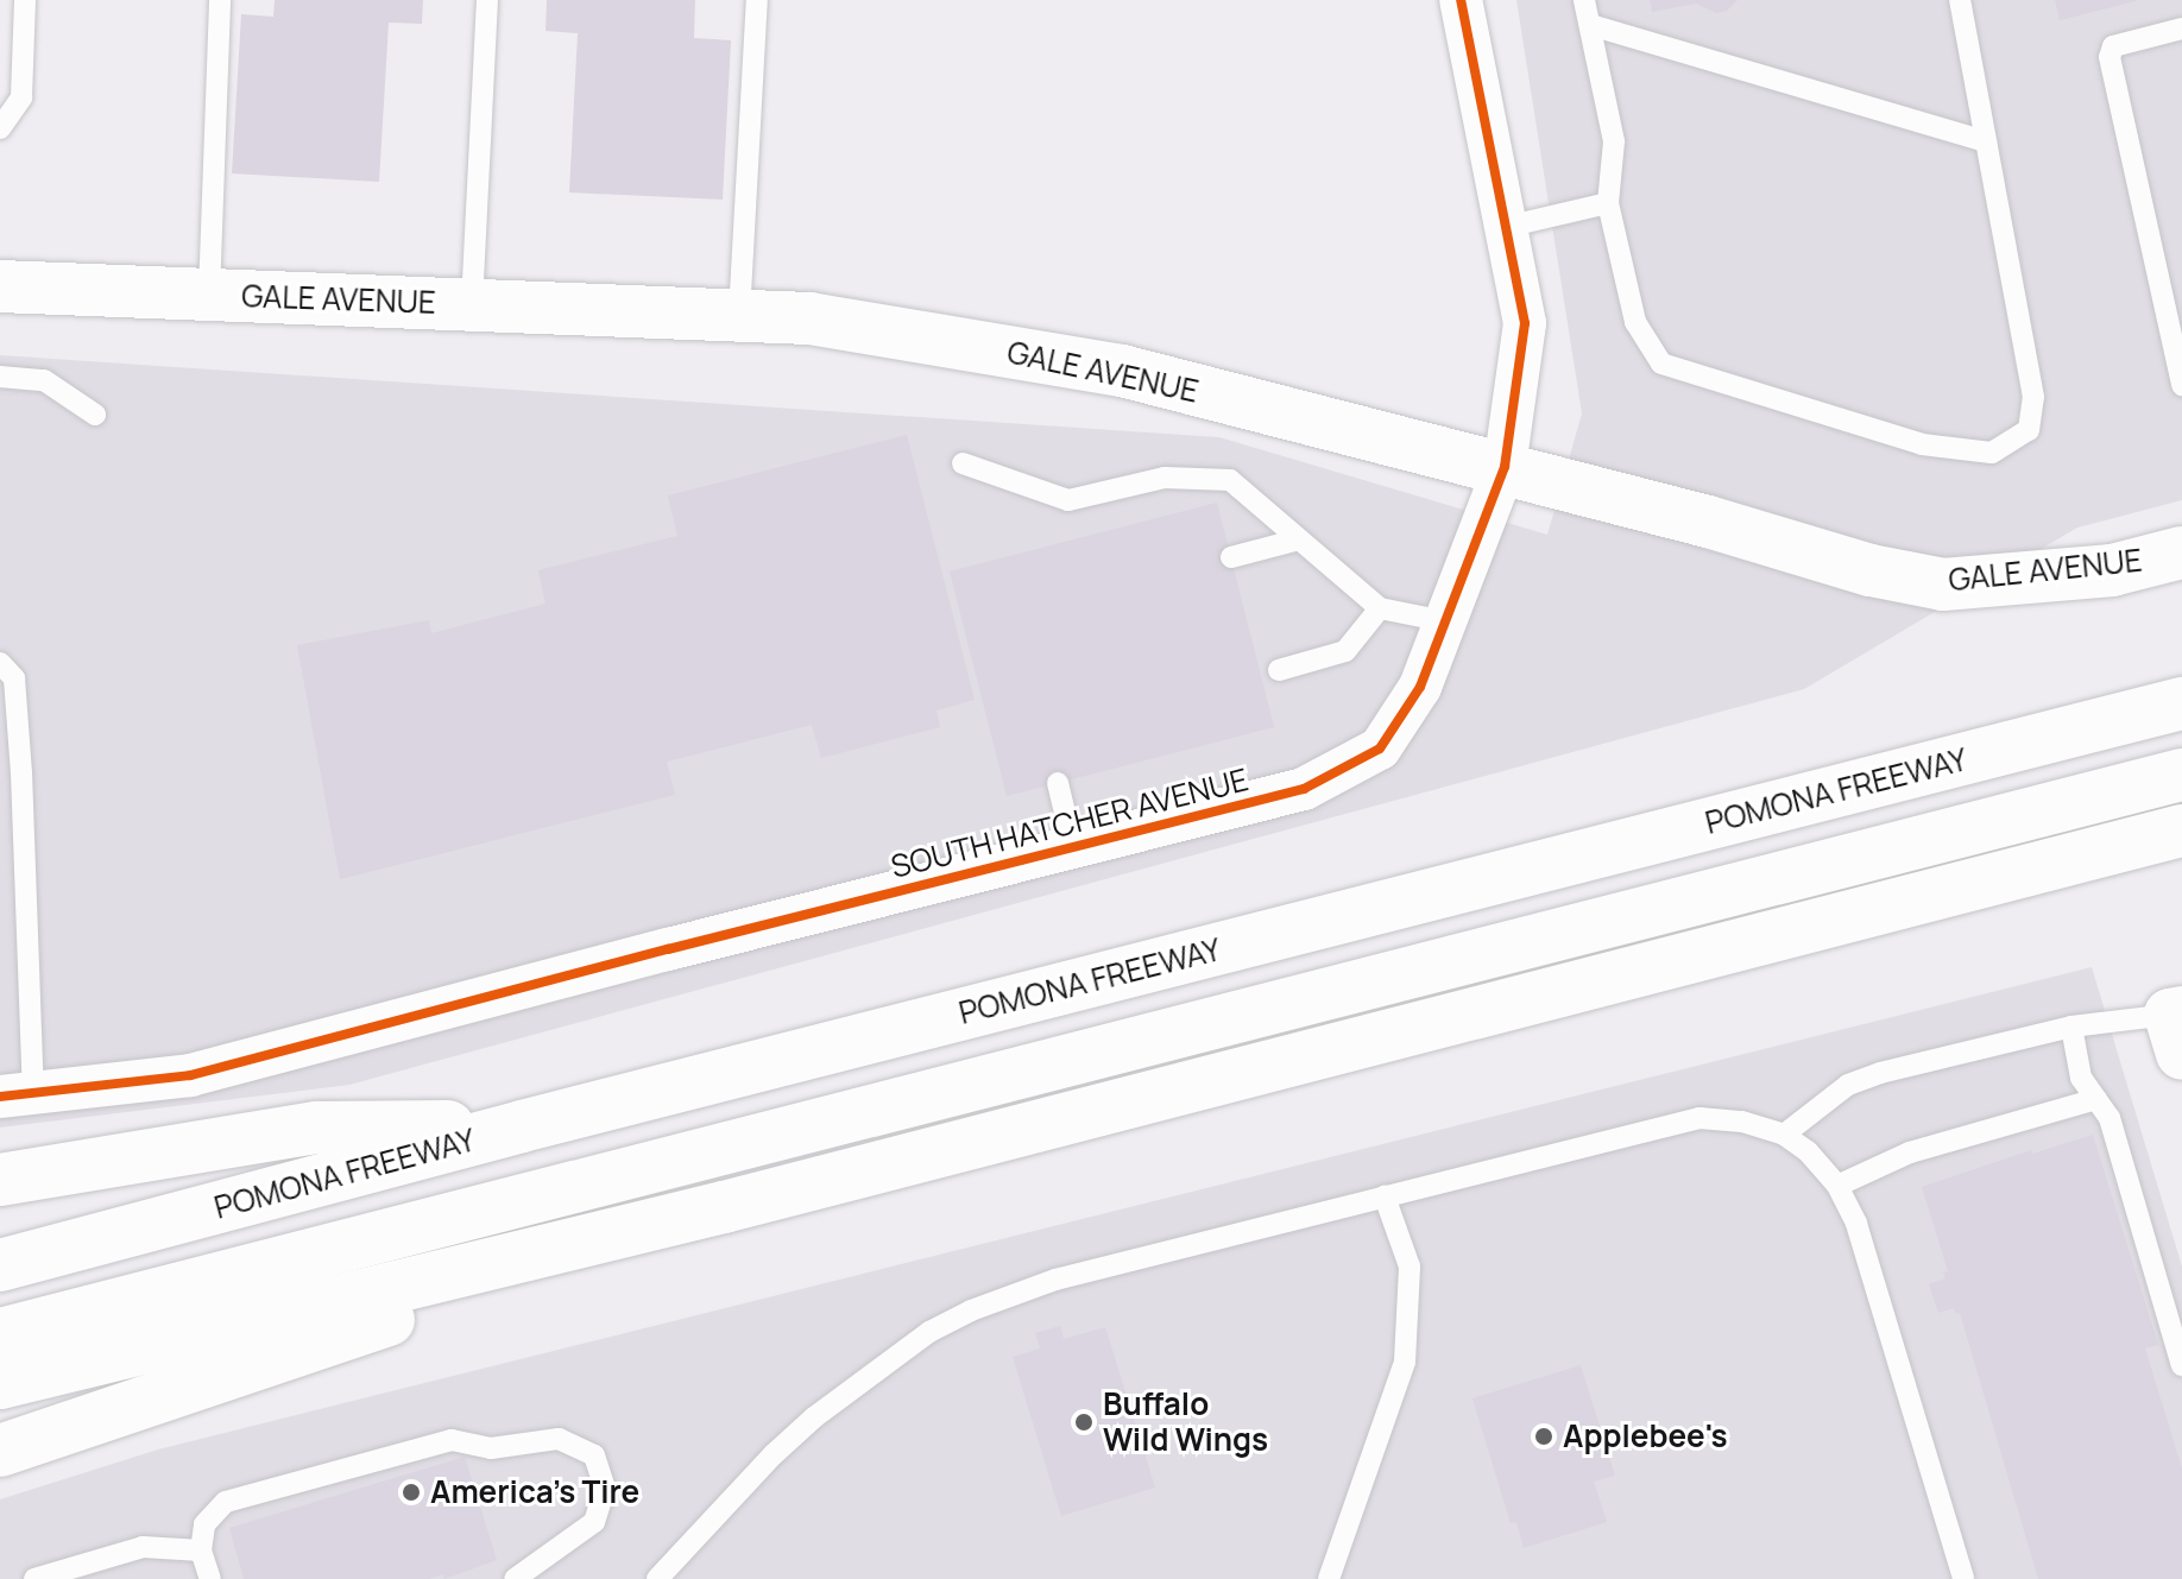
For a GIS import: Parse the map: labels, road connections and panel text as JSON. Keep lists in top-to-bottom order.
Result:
{
  "streets": {
    "main road": ["GALE AVENUE", "POMONA FREEWAY"],
    "street": ["SOUTH HATCHER AVENUE"]
  },
  "crossings": [
    ["GALE AVENUE", "SOUTH HATCHER AVENUE"]
  ],
  "places": ["Buffalo Wild Wings", "Applebee's", "America's Tire"]
}
